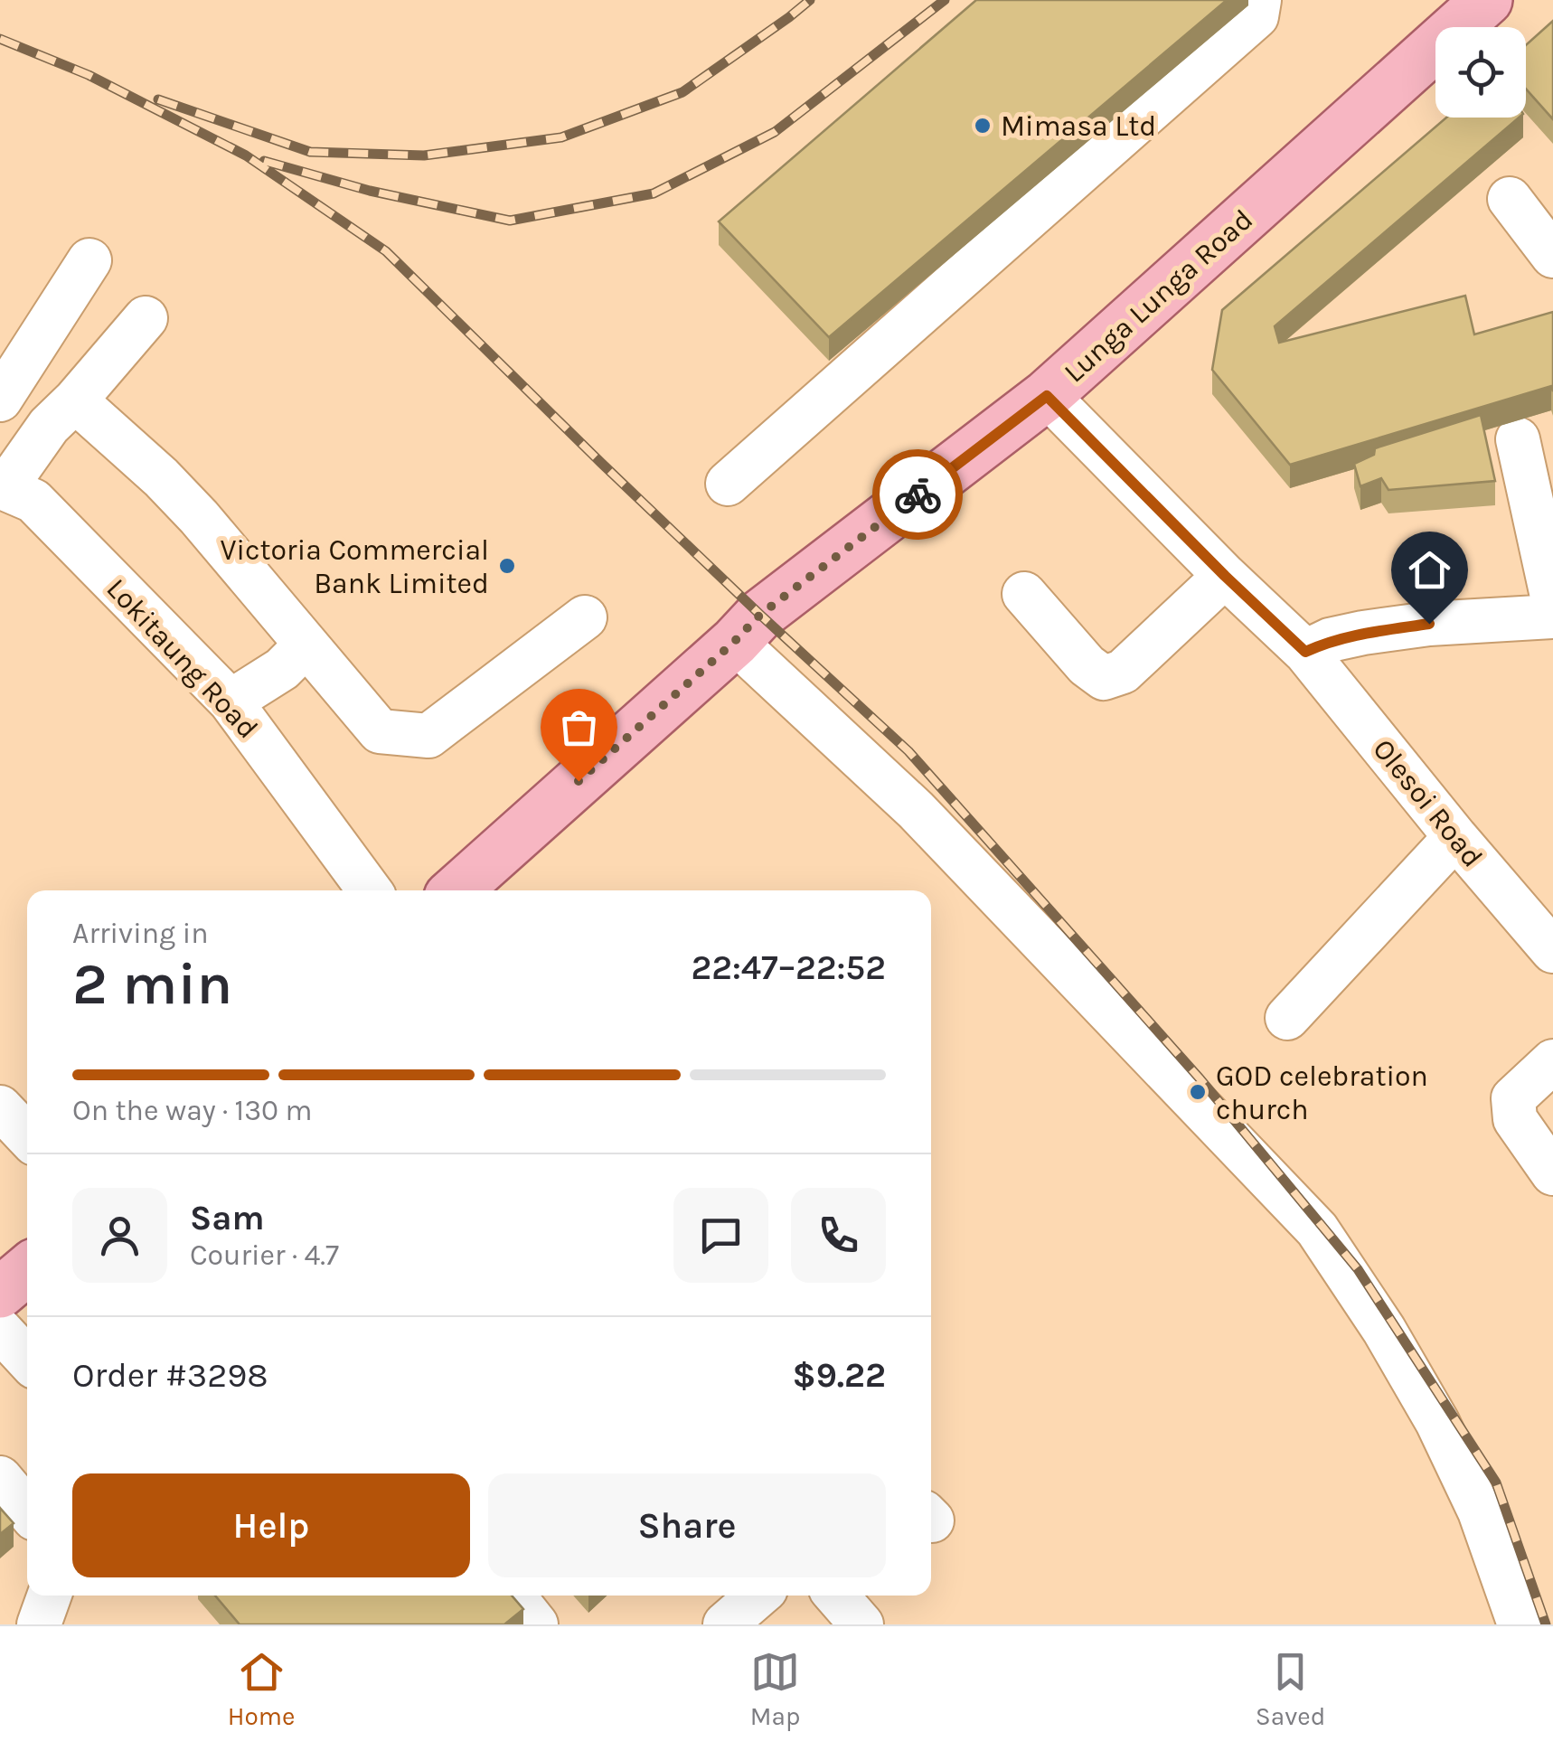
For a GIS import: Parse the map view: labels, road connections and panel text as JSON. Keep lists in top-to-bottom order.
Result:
{
  "streets": {
    "main road": ["Lunga Lunga Road"],
    "street": ["Lokitaung Road", "Olesoi Road"]
  },
  "crossings": [
    ["Lunga Lunga Road", "Olesoi Road"]
  ],
  "places": ["Mimasa Ltd", "Victoria Commercial Bank Limited", "GOD celebration church"],
  "page": {
    "heading": ["2 min", "Arriving in", "22:47–22:52"],
    "panel": [
      "Sam",
      "Courier · 4.7",
      "Order #3298",
      "$9.22"
    ],
    "bar": "On the way · 130 m",
    "buttons": ["Help", "Share"],
    "tabs": ["Home", "Map", "Saved"]
  }
}
